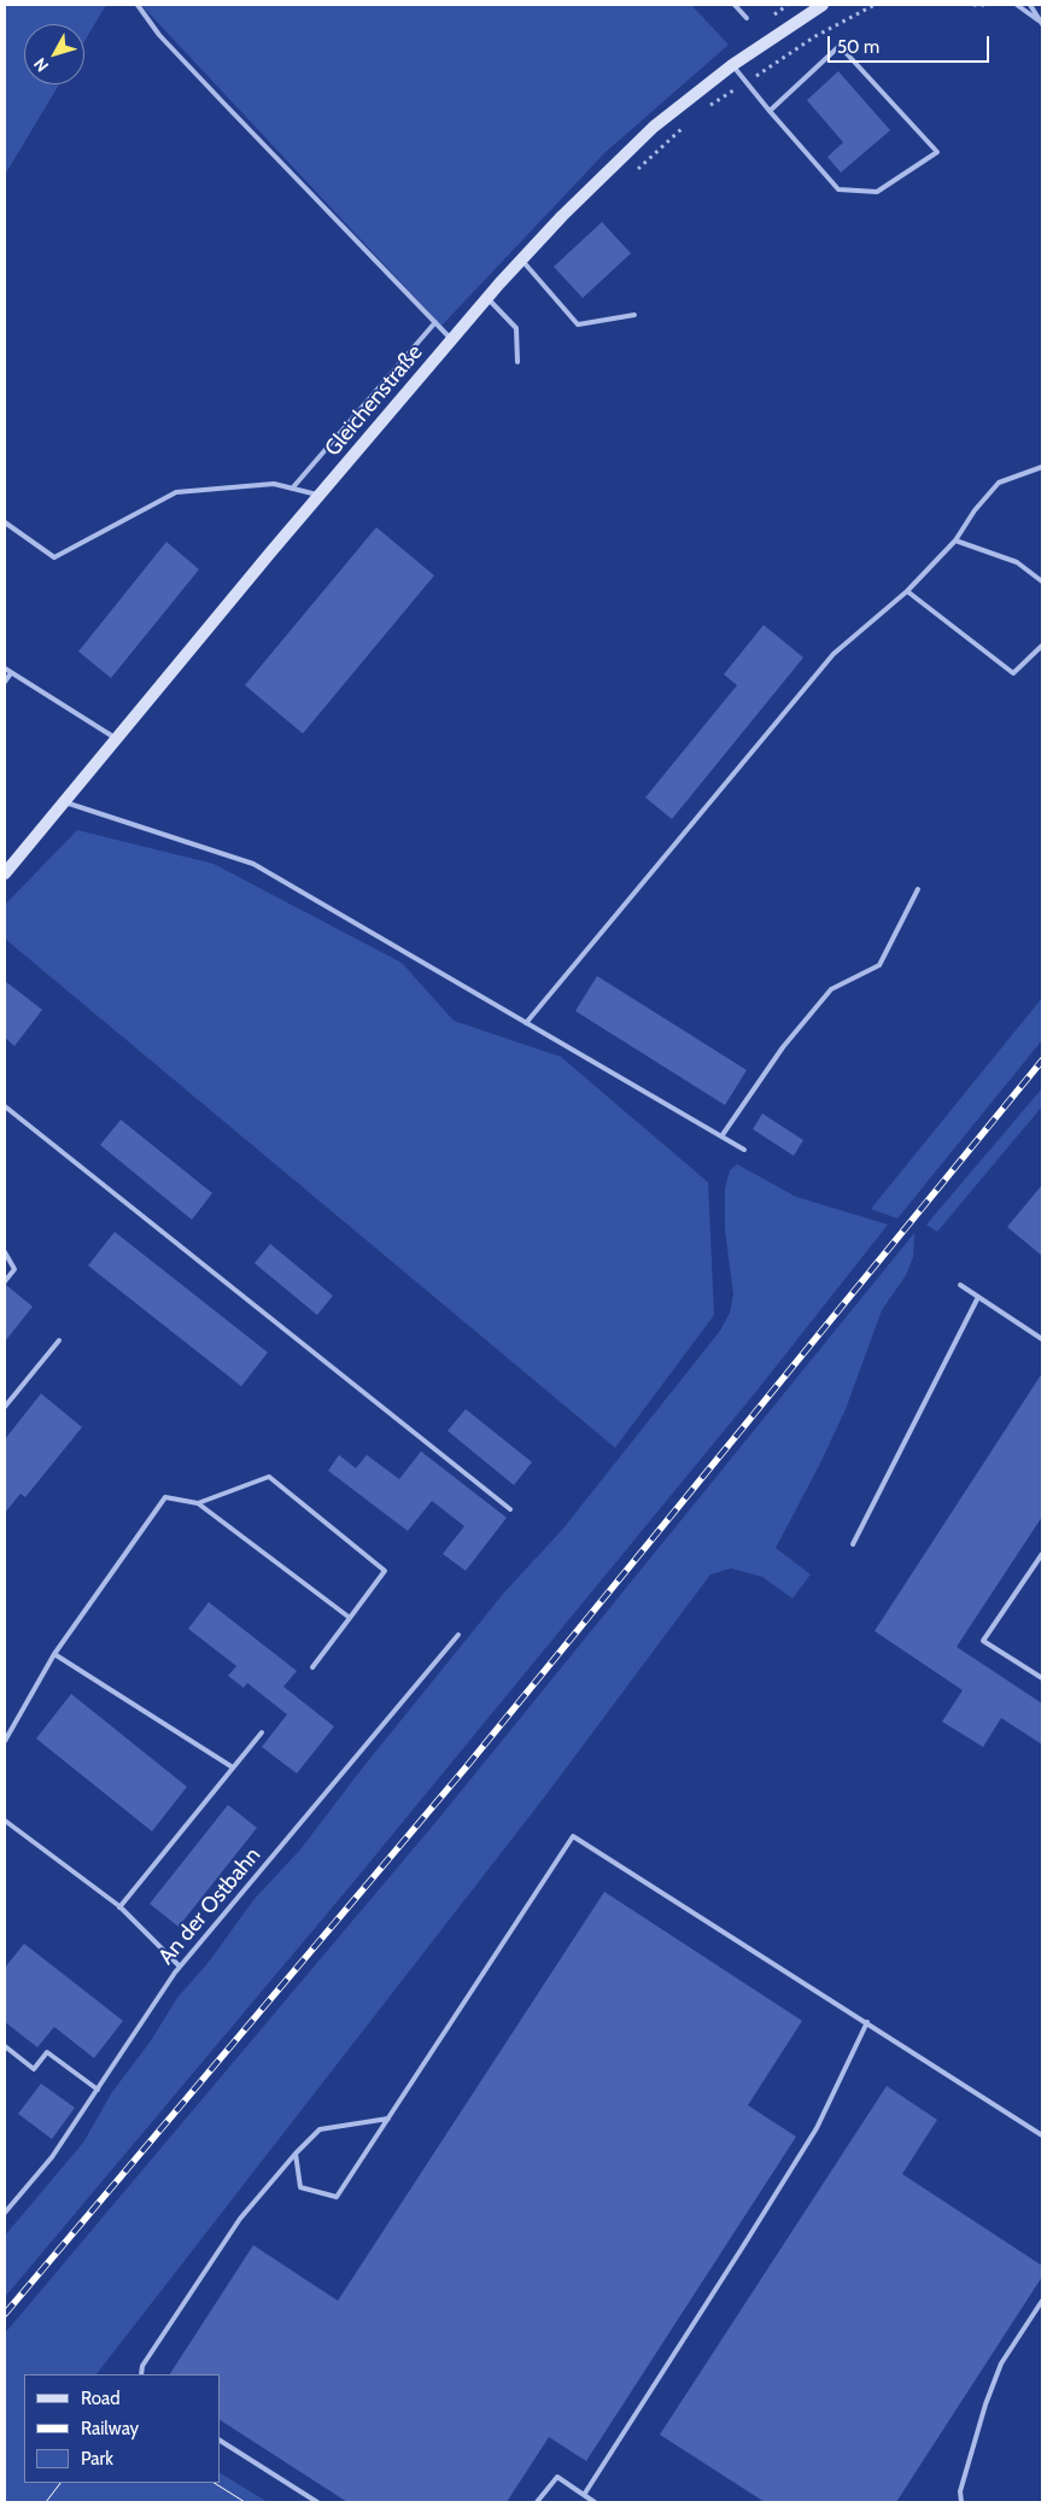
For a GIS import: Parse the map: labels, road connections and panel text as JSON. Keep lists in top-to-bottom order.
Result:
{
  "streets": {
    "street": ["Gleichenstraße"],
    "lane": ["An der Ostbahn"]
  },
  "legend": ["Road", "Railway", "Park"],
  "scale_bar": "50 m",
  "north": "bottom left"
}
